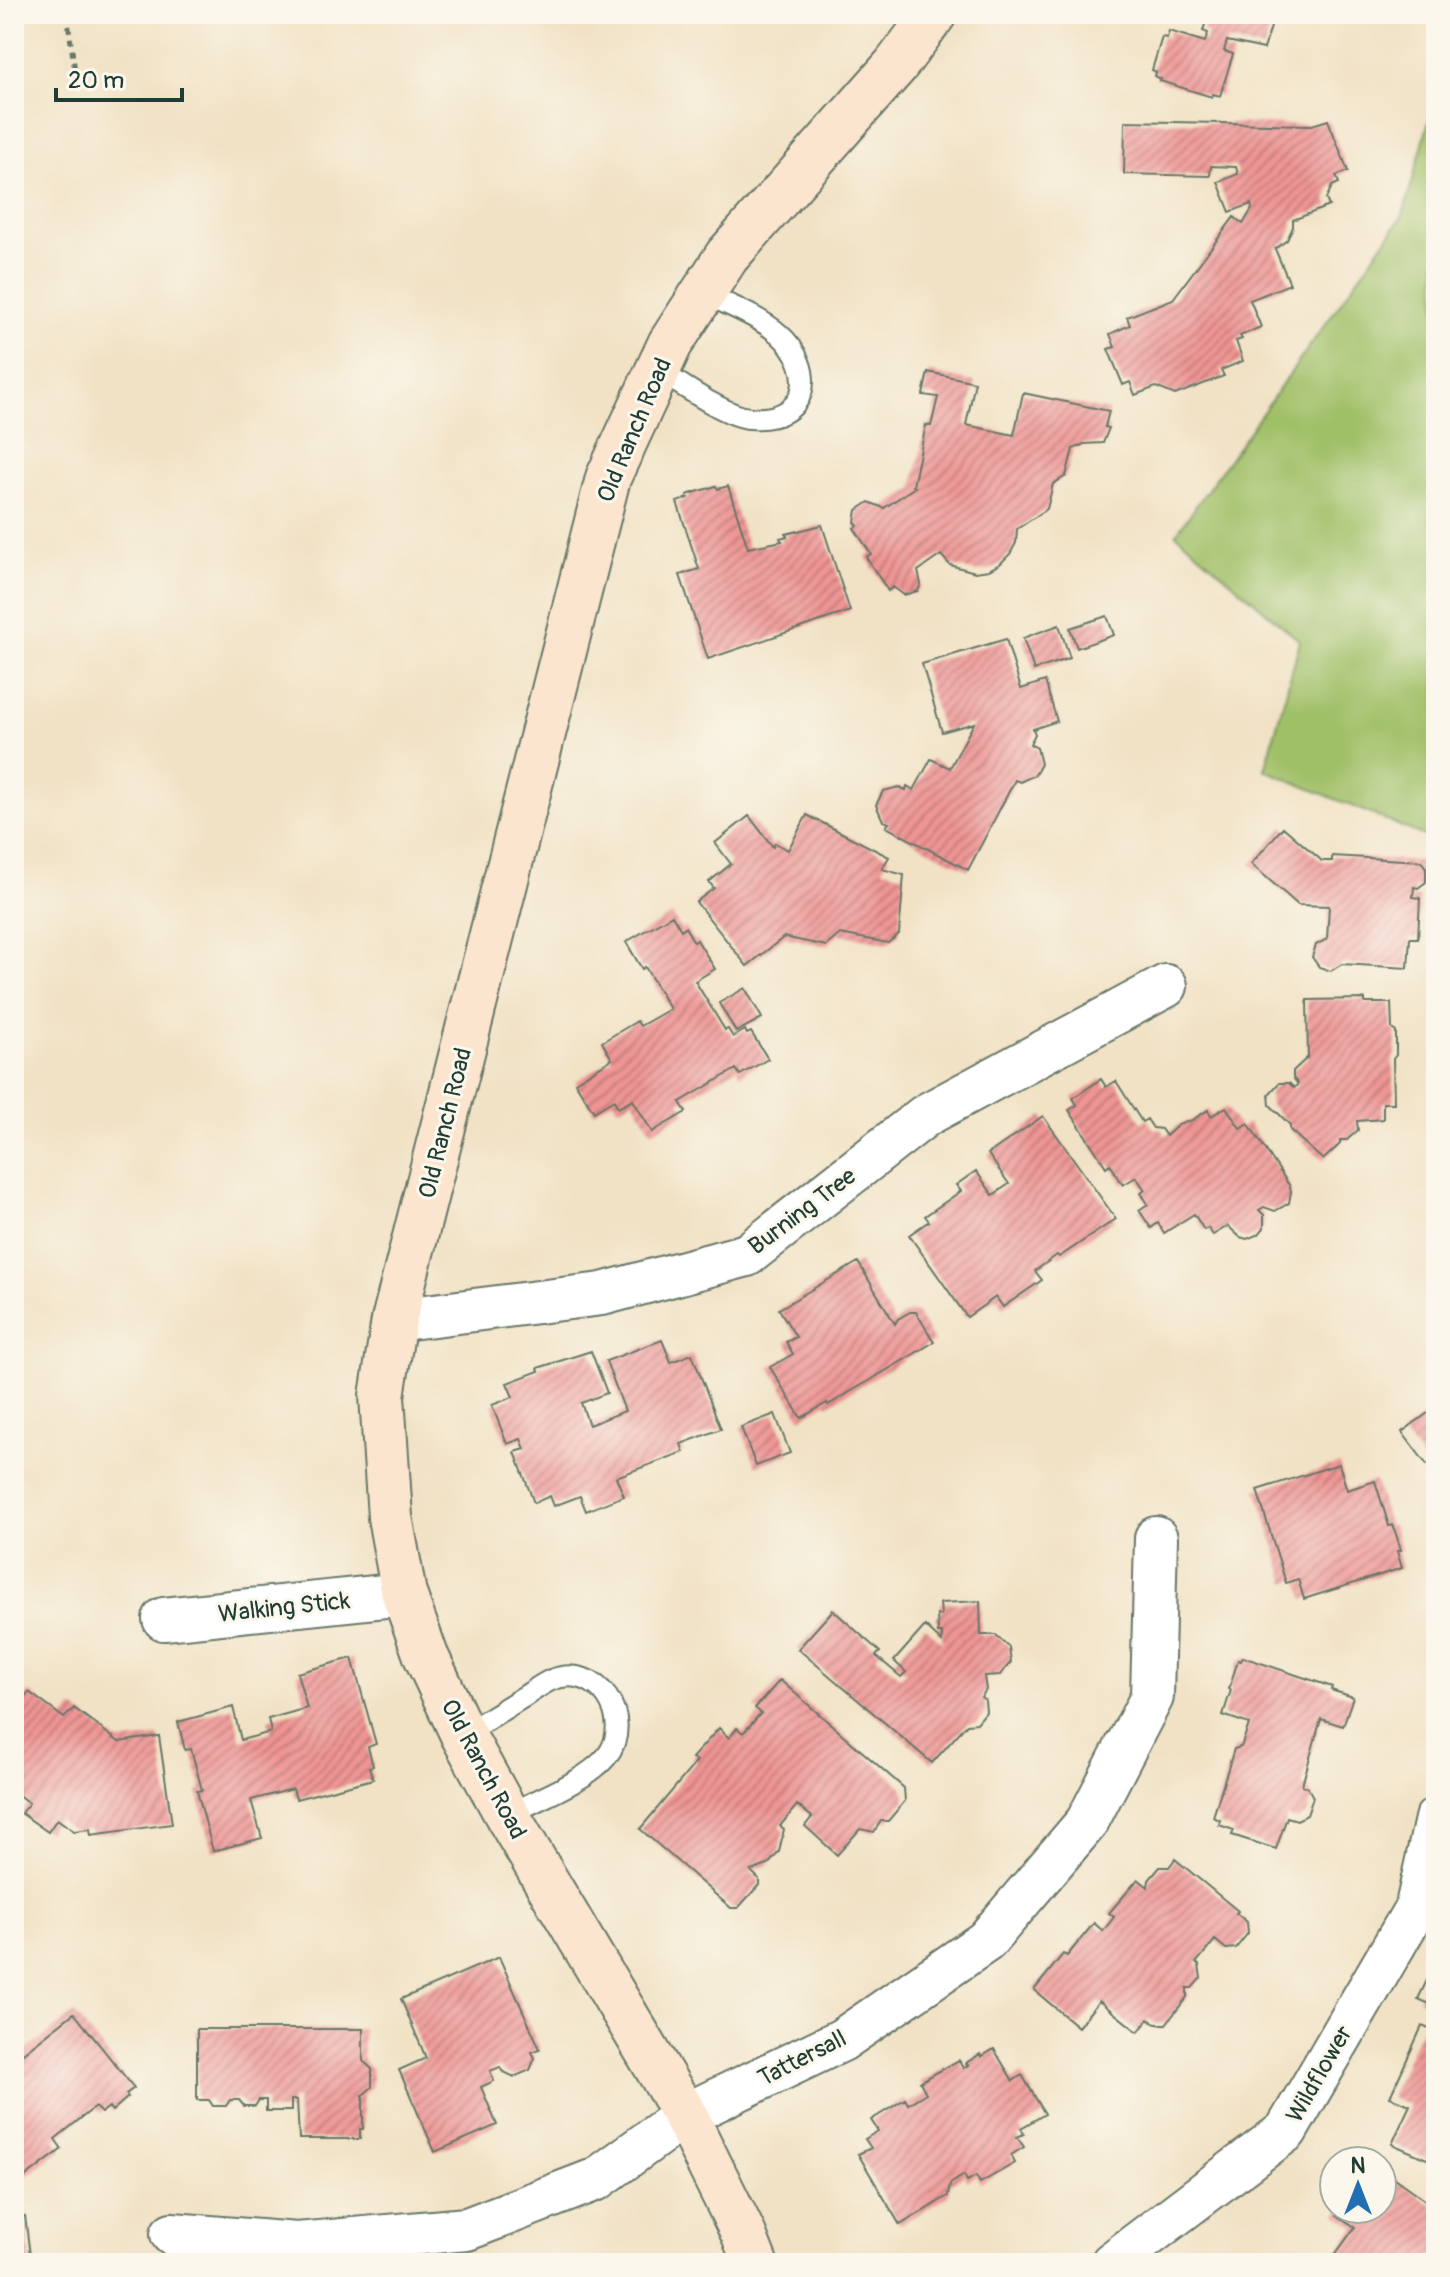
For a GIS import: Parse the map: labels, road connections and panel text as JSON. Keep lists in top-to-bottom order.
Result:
{
  "streets": {
    "street": [
      "Old Ranch Road",
      "Burning Tree",
      "Walking Stick",
      "Tattersall",
      "Wildflower"
    ]
  },
  "crossings": [
    ["Old Ranch Road", "Burning Tree"],
    ["Old Ranch Road", "Walking Stick"],
    ["Old Ranch Road", "Tattersall"]
  ],
  "scale_bar": "20 m",
  "north": "top"
}
